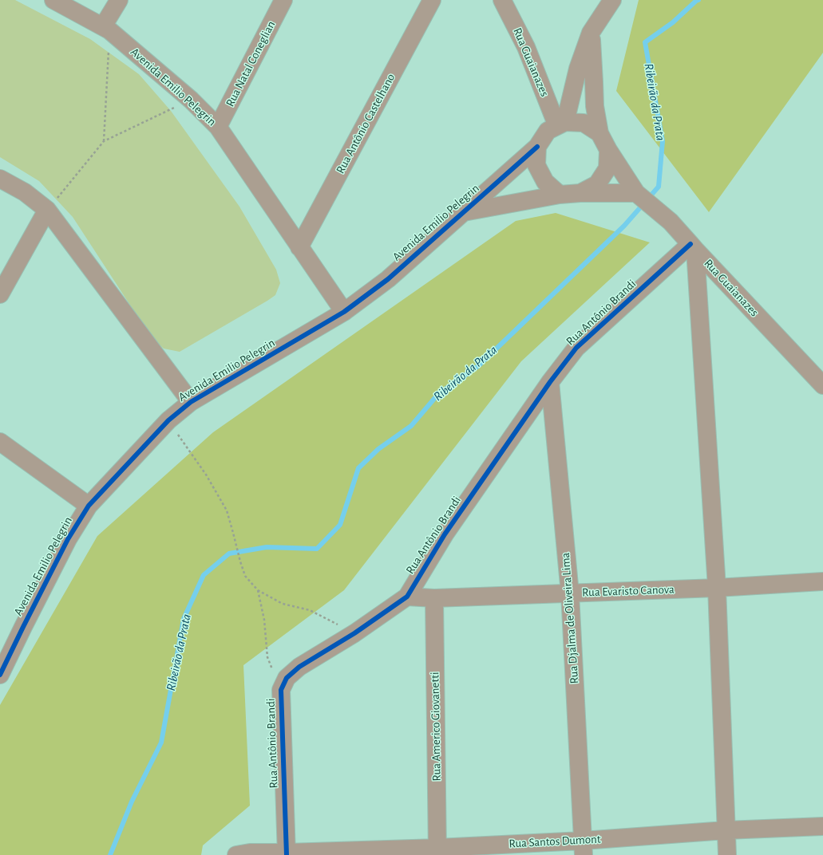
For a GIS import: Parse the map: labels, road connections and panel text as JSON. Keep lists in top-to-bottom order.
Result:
{
  "streets": {
    "street": [
      "Rua Guaianazes",
      "Rua Natal Coneglian",
      "Avenida Emilio Pelegrin",
      "Rua Antônio Castelhano",
      "Rua Antônio Brandi",
      "Rua Evaristo Canova",
      "Rua Djalma de Oliveira Lima",
      "Rua Americo Giovanetti",
      "Rua Santos Dumont"
    ]
  },
  "crossings": [
    ["Rua Guaianazes", "Avenida Emilio Pelegrin"],
    ["Rua Guaianazes", "Rua Antônio Brandi"],
    ["Rua Natal Coneglian", "Avenida Emilio Pelegrin"],
    ["Avenida Emilio Pelegrin", "Rua Antônio Castelhano"],
    ["Rua Antônio Brandi", "Rua Evaristo Canova"],
    ["Rua Antônio Brandi", "Rua Djalma de Oliveira Lima"],
    ["Rua Antônio Brandi", "Rua Santos Dumont"],
    ["Rua Evaristo Canova", "Rua Djalma de Oliveira Lima"],
    ["Rua Evaristo Canova", "Rua Americo Giovanetti"],
    ["Rua Djalma de Oliveira Lima", "Rua Santos Dumont"],
    ["Rua Americo Giovanetti", "Rua Santos Dumont"]
  ],
  "water": ["Ribeirão da Prata"]
}
